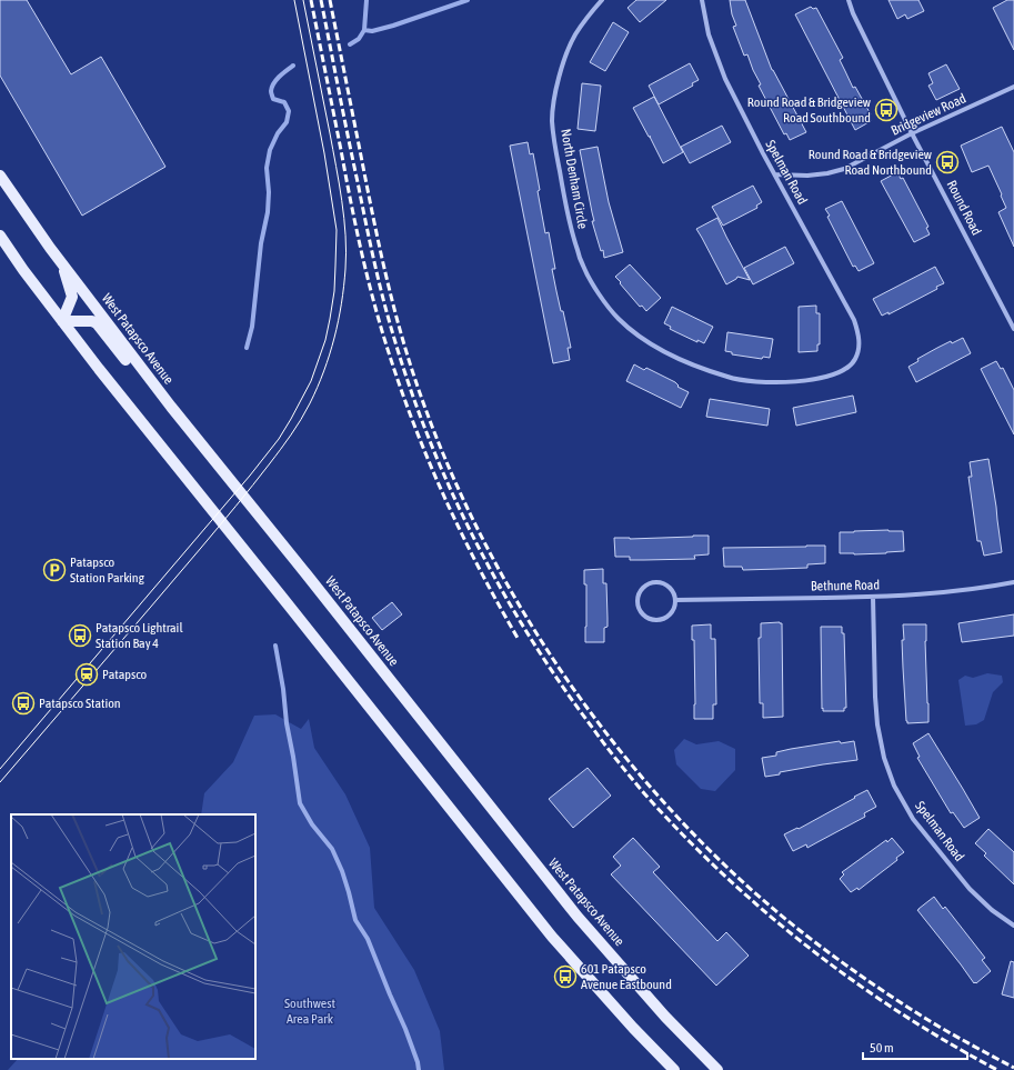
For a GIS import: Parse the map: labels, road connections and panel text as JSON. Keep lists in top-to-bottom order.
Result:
{
  "streets": {
    "main road": ["West Patapsco Avenue"],
    "street": [
      "Bridgeview Road",
      "Spelman Road",
      "North Denham Circle",
      "Round Road",
      "Bethune Road"
    ]
  },
  "crossings": [
    ["Bridgeview Road", "Spelman Road"],
    ["Bridgeview Road", "Round Road"],
    ["Spelman Road", "North Denham Circle"],
    ["Spelman Road", "Bethune Road"]
  ],
  "parks": ["Southwest Area Park"],
  "places": {
    "bus stop": [
      "Round Road & Bridgeview Road Southbound",
      "Round Road & Bridgeview Road Northbound",
      "Patapsco Lightrail Station Bay 4",
      "Patapsco Station",
      "601 Patapsco Avenue Eastbound"
    ],
    "parking": ["Patapsco Station Parking"],
    "station": ["Patapsco"]
  },
  "scale_bar": "50 m"
}
